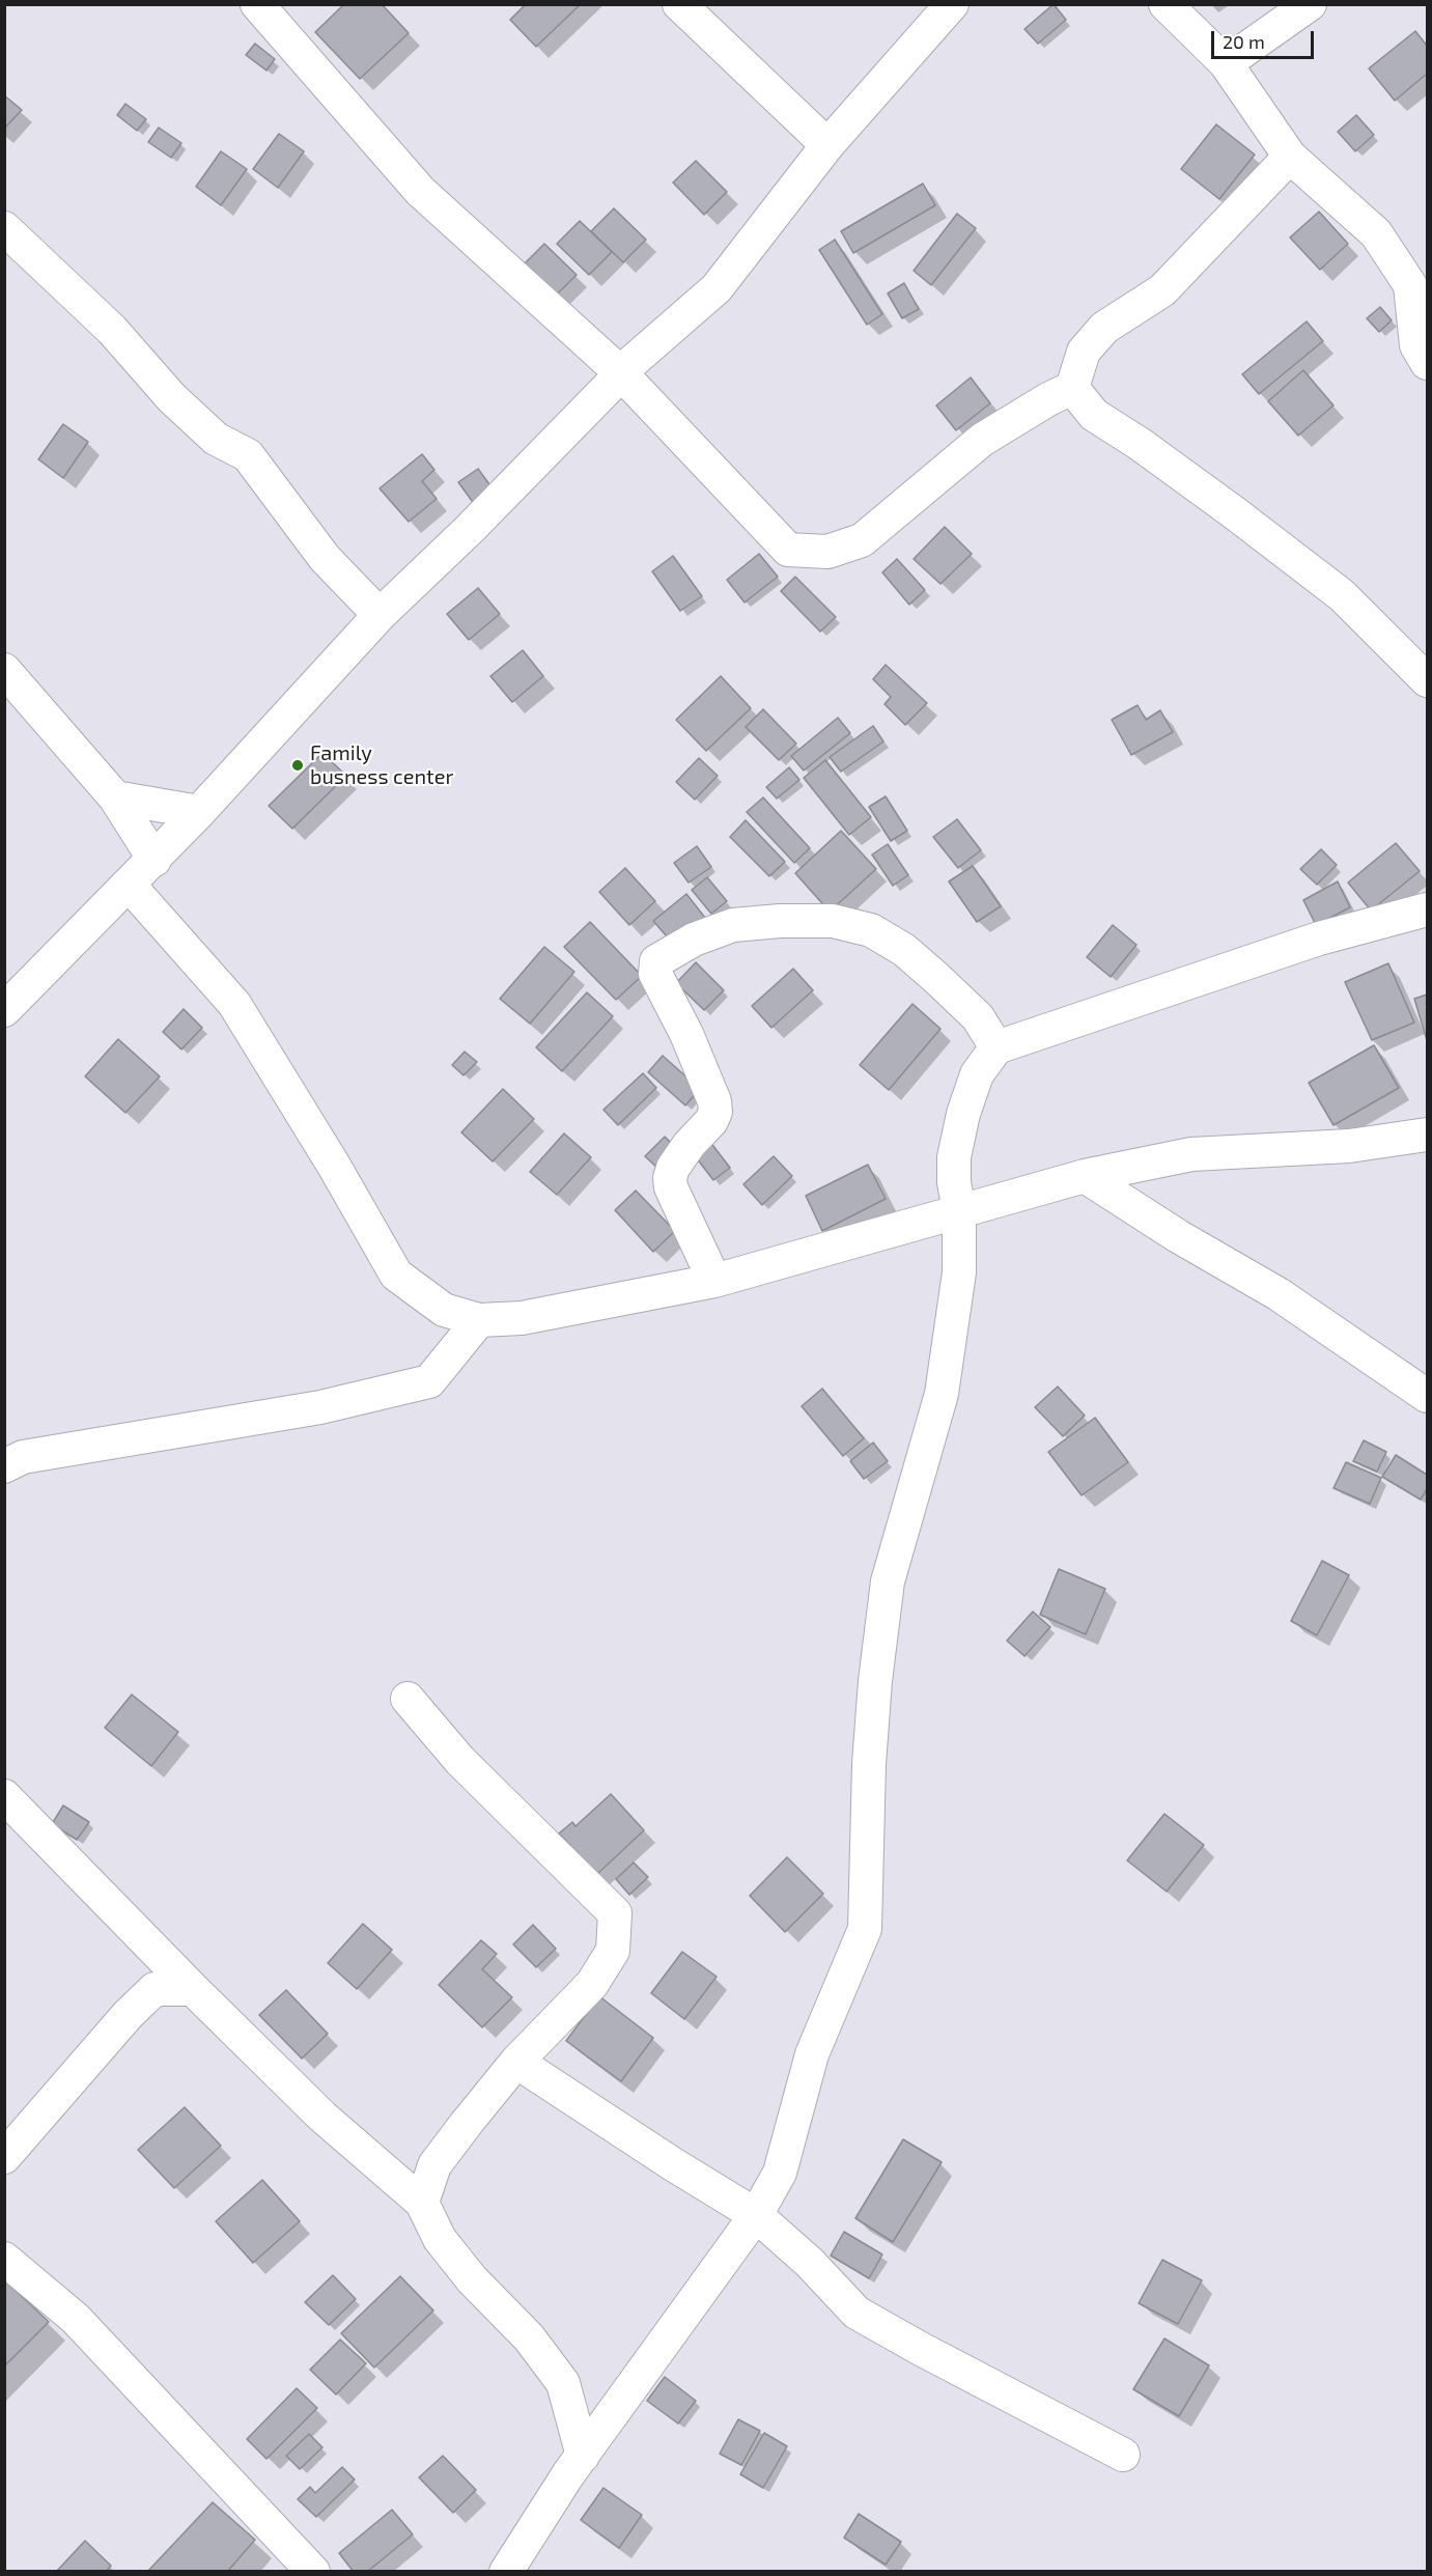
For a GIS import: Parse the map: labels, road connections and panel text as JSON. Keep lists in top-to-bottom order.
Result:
{
  "places": ["Family busness center"],
  "scale_bar": "20 m"
}
